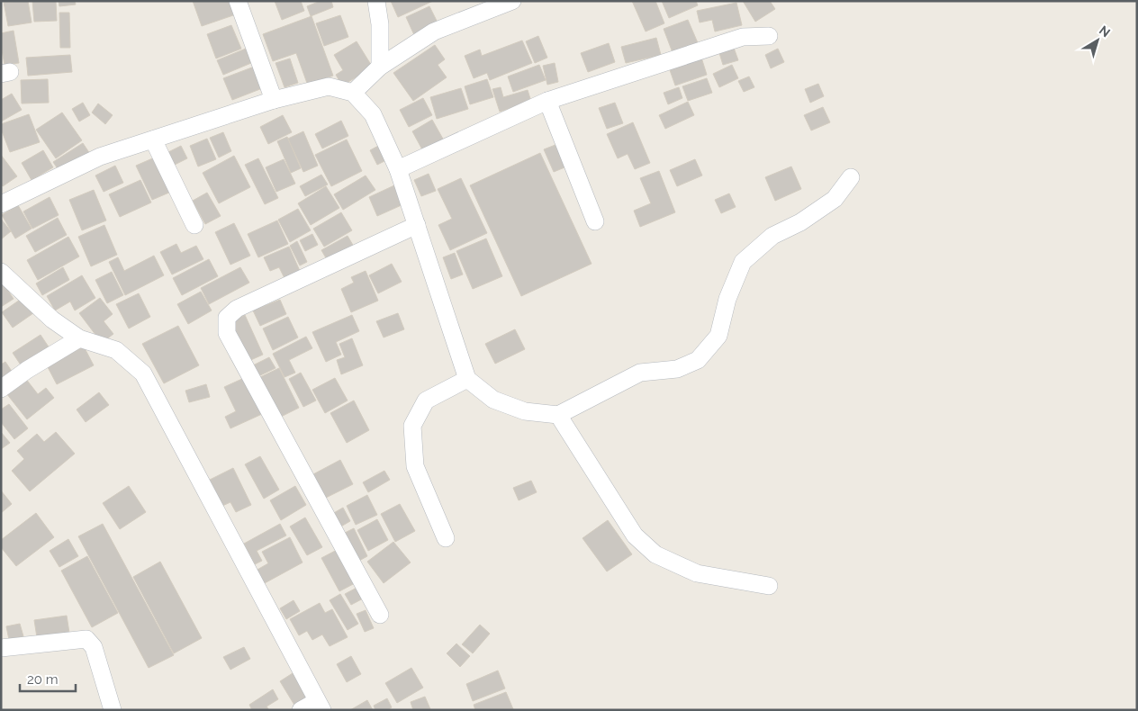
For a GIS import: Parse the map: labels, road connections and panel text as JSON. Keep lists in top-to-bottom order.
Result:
{
  "scale_bar": "20 m",
  "north": "top right"
}
